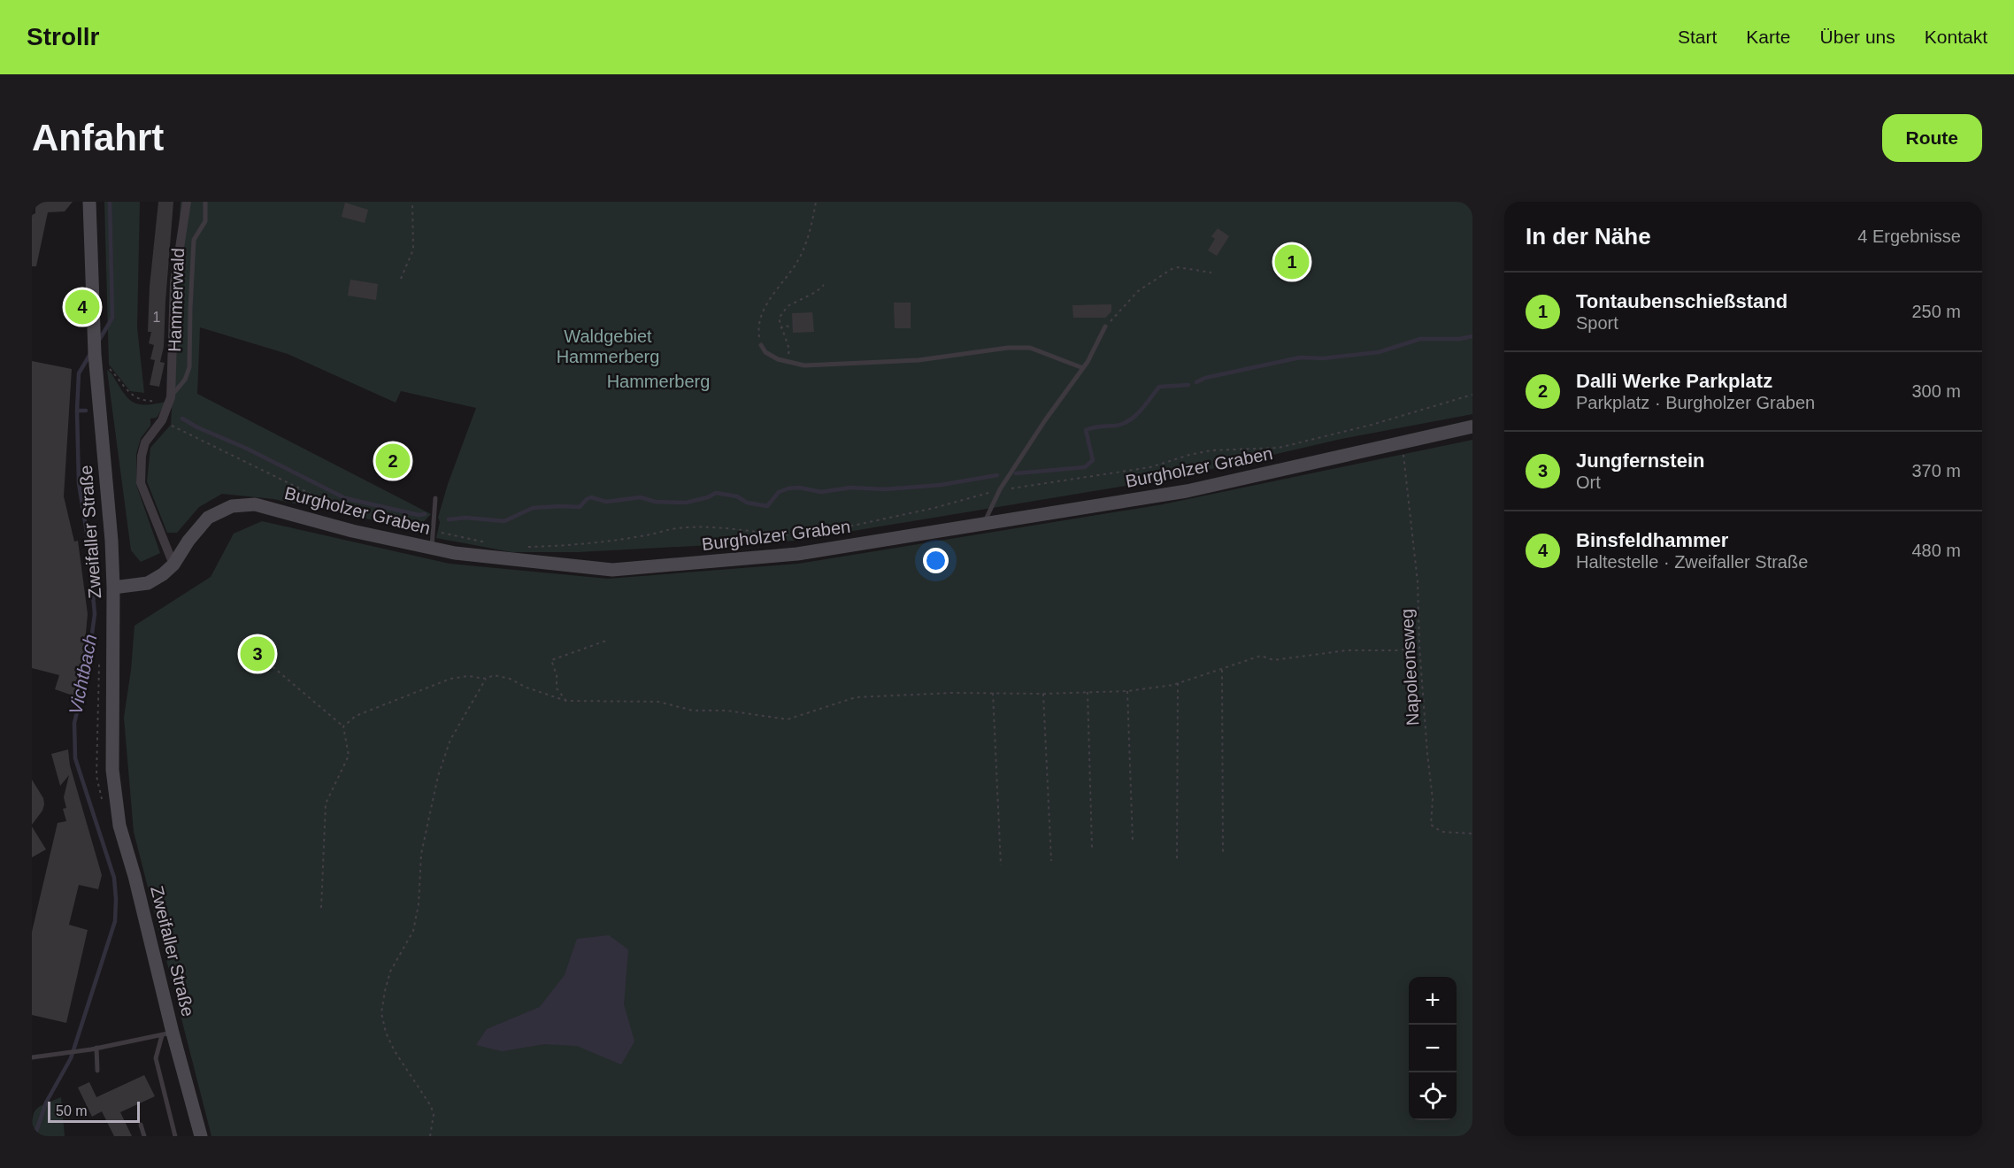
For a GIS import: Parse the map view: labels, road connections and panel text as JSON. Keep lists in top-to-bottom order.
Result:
{
  "streets": {
    "main road": ["Burgholzer Graben", "Zweifaller Straße"],
    "street": ["Hammerwald"],
    "path": ["Napoleonsweg"]
  },
  "crossings": [
    ["Hammerwald", "Burgholzer Graben"],
    ["Burgholzer Graben", "Zweifaller Straße"]
  ],
  "water": ["Vichtbach"],
  "parks": ["Waldgebiet Hammerberg", "Hammerberg"],
  "house_numbers": ["1"],
  "scale_bar": "50 m",
  "page": {
    "header": "Strollr",
    "nav": [
      "Start",
      "Karte",
      "Über uns",
      "Kontakt"
    ],
    "buttons": "Route",
    "title": "Anfahrt",
    "heading": ["In der Nähe", "4 Ergebnisse"],
    "pins": [
      "1",
      "4",
      "2",
      "3"
    ],
    "list": [
      {
        "mark": "1",
        "name": "Tontaubenschießstand",
        "note": "Sport",
        "value": "250 m"
      },
      {
        "mark": "2",
        "name": "Dalli Werke Parkplatz",
        "note": "Parkplatz · Burgholzer Graben",
        "value": "300 m"
      },
      {
        "mark": "3",
        "name": "Jungfernstein",
        "note": "Ort",
        "value": "370 m"
      },
      {
        "mark": "4",
        "name": "Binsfeldhammer",
        "note": "Haltestelle · Zweifaller Straße",
        "value": "480 m"
      }
    ],
    "map_buttons": ["+", "−"],
    "scale": "50 m"
  }
}
